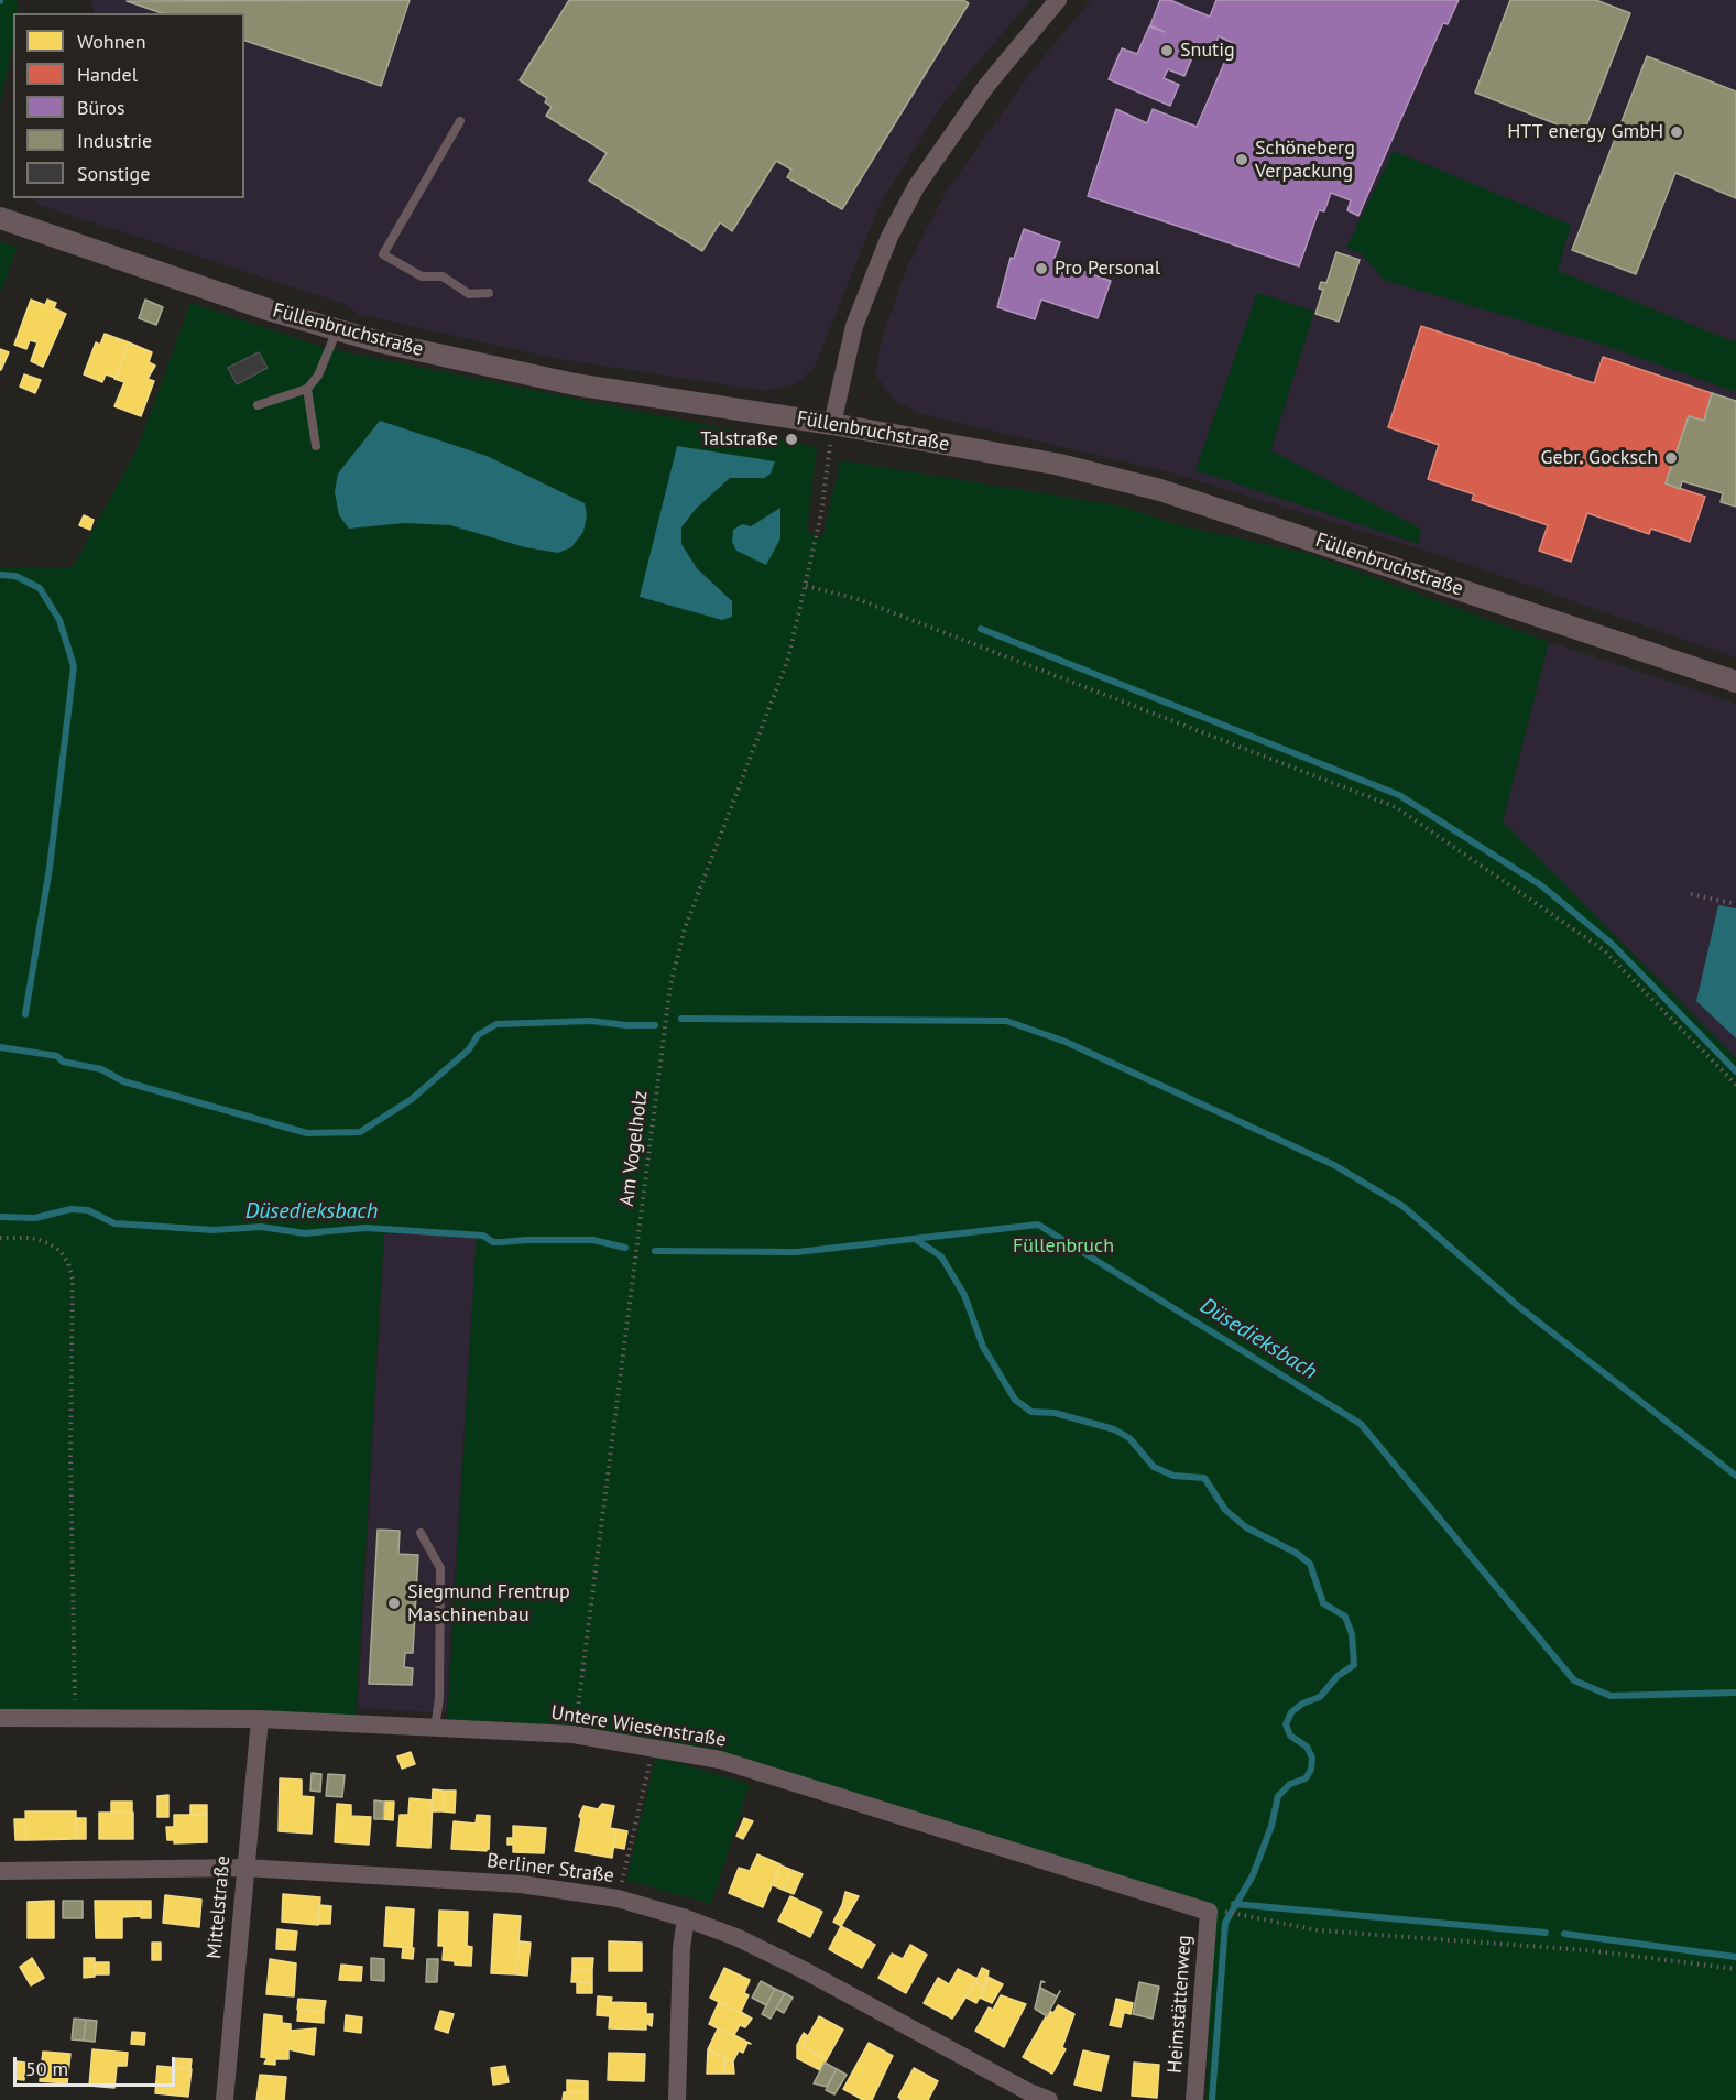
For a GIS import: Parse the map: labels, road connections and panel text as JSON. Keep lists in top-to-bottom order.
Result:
{
  "streets": {
    "street": [
      "Füllenbruchstraße",
      "Untere Wiesenstraße",
      "Berliner Straße",
      "Mittelstraße",
      "Heimstättenweg"
    ],
    "path": ["Am Vogelholz"]
  },
  "crossings": [
    ["Füllenbruchstraße", "Am Vogelholz"],
    ["Am Vogelholz", "Untere Wiesenstraße"],
    ["Untere Wiesenstraße", "Mittelstraße"],
    ["Untere Wiesenstraße", "Heimstättenweg"],
    ["Berliner Straße", "Mittelstraße"]
  ],
  "water": ["Düsedieksbach"],
  "parks": ["Füllenbruch"],
  "places": [
    "Snutig",
    "HTT energy GmbH",
    "Schöneberg Verpackung",
    "Pro Personal",
    "Talstraße",
    "Gebr. Gocksch",
    "Siegmund Frentrup Maschinenbau"
  ],
  "legend": [
    "Wohnen",
    "Handel",
    "Büros",
    "Industrie",
    "Sonstige"
  ],
  "scale_bar": "50 m"
}
